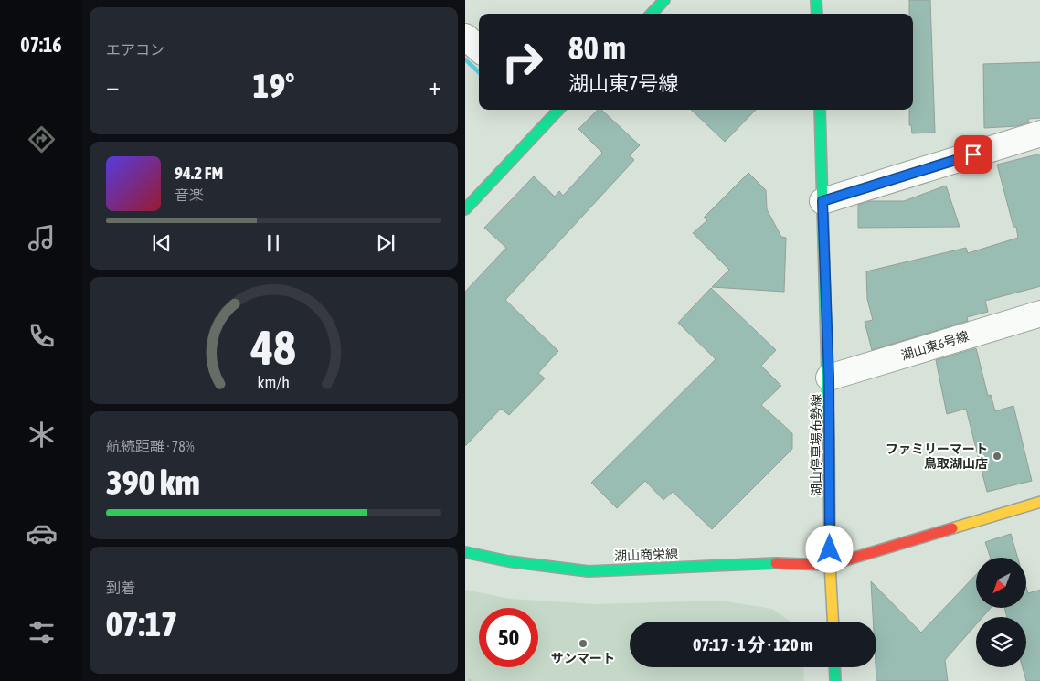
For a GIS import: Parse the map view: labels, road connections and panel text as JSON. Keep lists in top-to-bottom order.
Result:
{
  "streets": {
    "main road": ["湖山停車場布勢線", "湖山商栄線"],
    "street": ["湖山東6号線"]
  },
  "crossings": [
    ["湖山東6号線", "湖山停車場布勢線"],
    ["湖山停車場布勢線", "湖山商栄線"]
  ],
  "places": ["ファミリーマート 鳥取湖山店", "サンマート"],
  "north": "bottom left",
  "page": {
    "tabs": "07:16",
    "tile": [
      "エアコン",
      ["航続距離 · 78%", "390 km"],
      ["到着", "07:17"]
    ],
    "turn": ["80 m", "湖山東7号線"],
    "heat": ["−", "19°", "+"],
    "song": ["94.2 FM", "音楽"],
    "limit": "50",
    "trip": "07:17 · 1 分 · 120 m",
    "gauge": ["48", "km/h"]
  }
}
